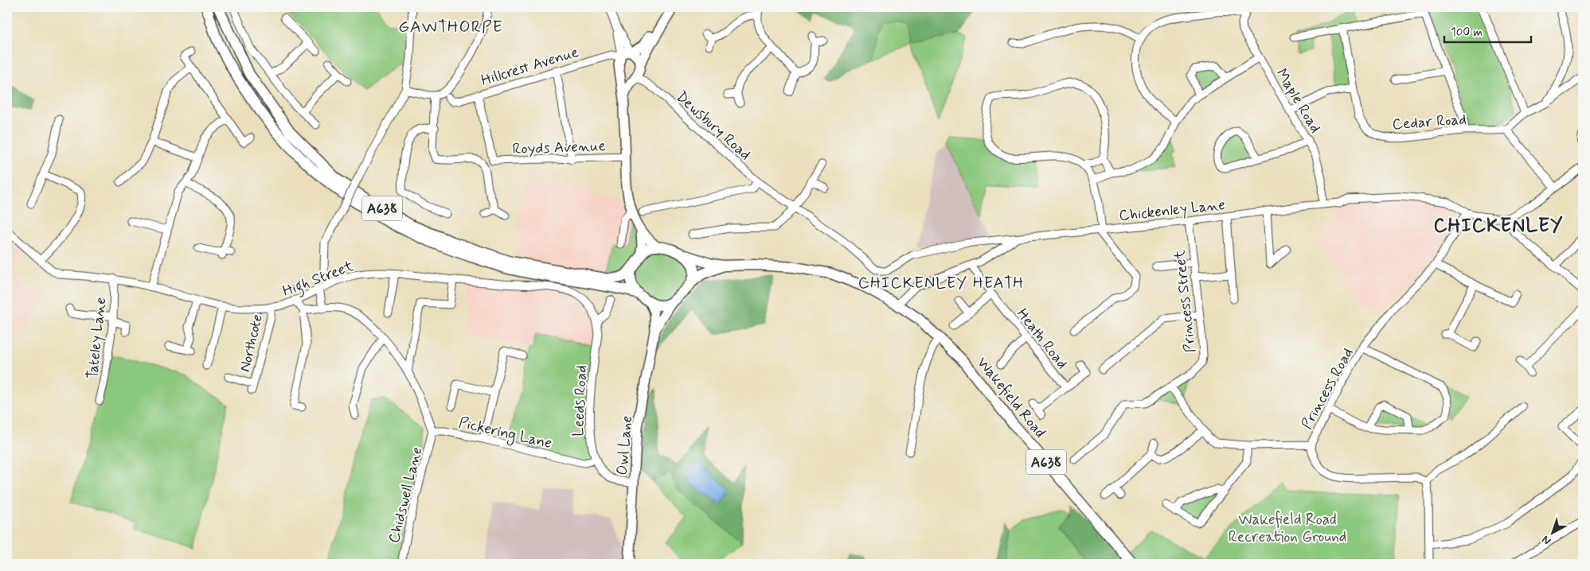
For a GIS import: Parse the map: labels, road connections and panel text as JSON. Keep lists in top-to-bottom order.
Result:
{
  "streets": {
    "highway": ["A638", "Wakefield Road"],
    "main road": ["Owl Lane"],
    "street": [
      "Hillcrest Avenue",
      "Maple Road",
      "Cedar Road",
      "Dewsbury Road",
      "Royds Avenue",
      "Chickenley Lane",
      "High Street",
      "Princess Street",
      "Tateley Lane",
      "Heath Road",
      "Northcote",
      "Princess Road",
      "Leeds Road",
      "Pickering Lane",
      "Chidswell Lane"
    ]
  },
  "crossings": [
    ["Hillcrest Avenue", "Dewsbury Road"],
    ["Hillcrest Avenue", "Royds Avenue"],
    ["Maple Road", "Chickenley Lane"],
    ["A638", "Wakefield Road"],
    ["A638", "Owl Lane"],
    ["Chickenley Lane", "Princess Street"],
    ["Chickenley Lane", "Princess Road"],
    ["High Street", "Tateley Lane"],
    ["High Street", "Northcote"],
    ["High Street", "Leeds Road"],
    ["Princess Street", "Princess Road"],
    ["Leeds Road", "Pickering Lane"],
    ["Leeds Road", "Owl Lane"],
    ["Pickering Lane", "Chidswell Lane"]
  ],
  "districts": ["GAWTHORPE", "CHICKENLEY", "CHICKENLEY HEATH"],
  "parks": ["Wakefield Road Recreation Ground"],
  "scale_bar": "100 m",
  "north": "bottom left"
}
